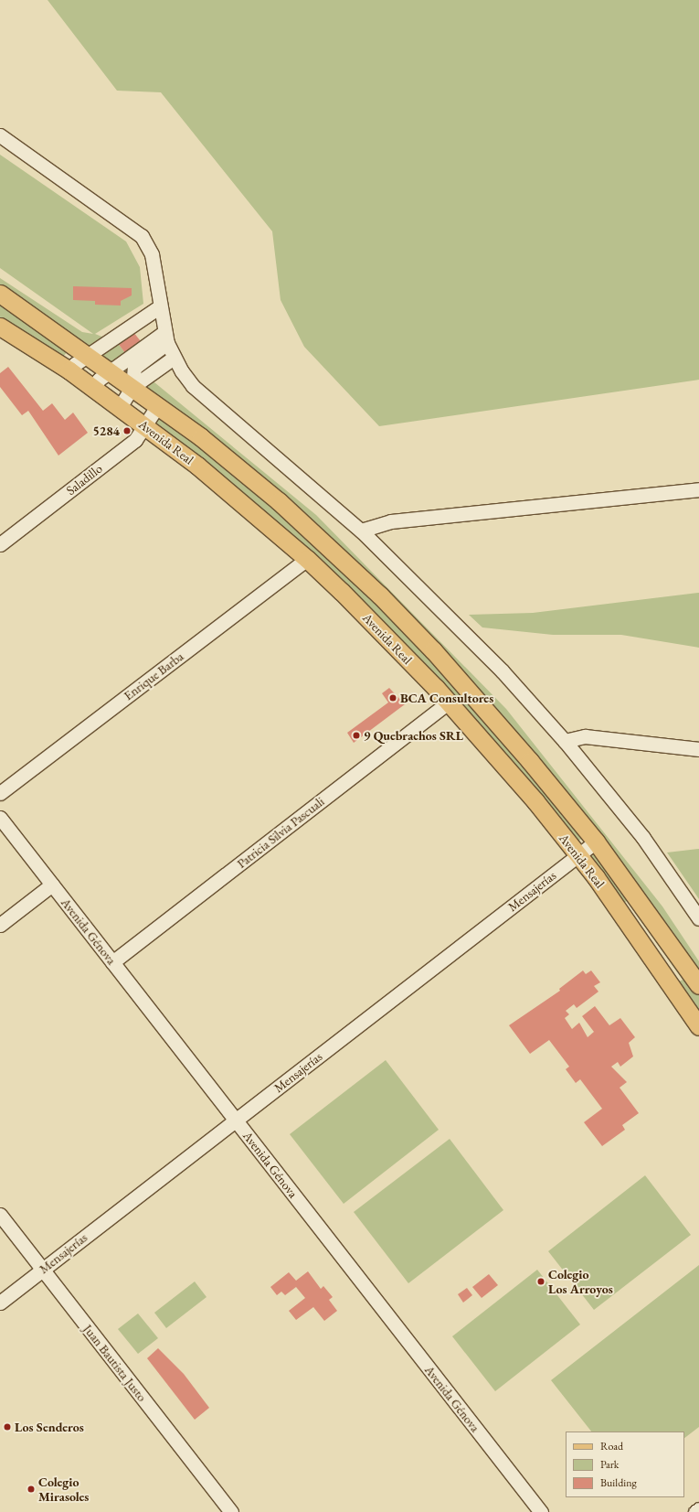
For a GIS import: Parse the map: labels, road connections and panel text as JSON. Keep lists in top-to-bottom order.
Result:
{
  "streets": {
    "main road": ["Avenida Real"],
    "street": [
      "Saladillo",
      "Enrique Barba",
      "Patricia Silvia Pascuali",
      "Mensajerías",
      "Avenida Génova",
      "Juan Bautista Justo"
    ]
  },
  "crossings": [
    ["Avenida Real", "Saladillo"],
    ["Avenida Real", "Enrique Barba"],
    ["Avenida Real", "Patricia Silvia Pascuali"],
    ["Avenida Real", "Mensajerías"],
    ["Patricia Silvia Pascuali", "Avenida Génova"],
    ["Mensajerías", "Avenida Génova"],
    ["Mensajerías", "Juan Bautista Justo"]
  ],
  "places": [
    "5284",
    "BCA Consultores",
    "9 Quebrachos SRL",
    "Colegio Los Arroyos",
    "Los Senderos",
    "Colegio Mirasoles"
  ],
  "legend": ["Road", "Park", "Building"]
}
